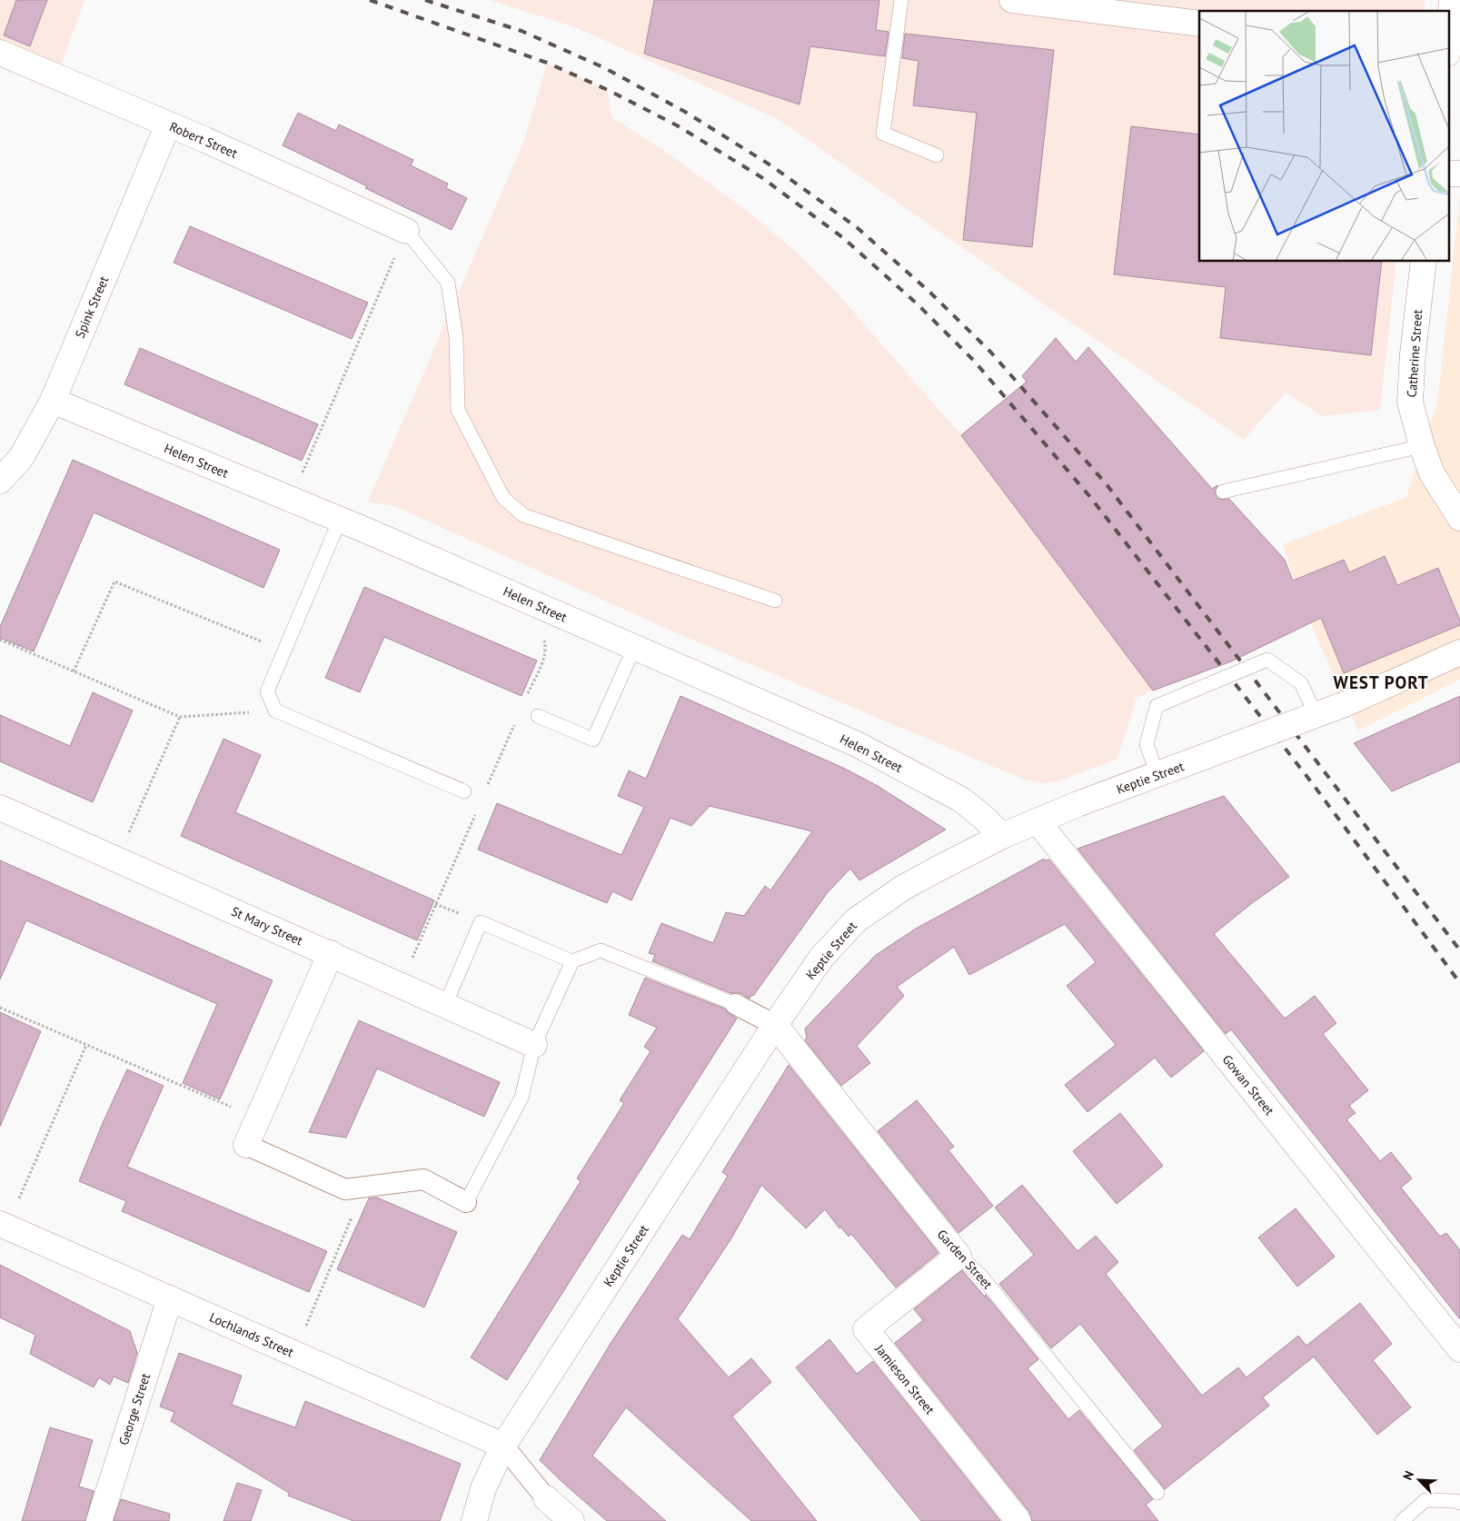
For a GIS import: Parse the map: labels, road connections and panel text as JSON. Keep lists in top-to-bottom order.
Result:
{
  "streets": {
    "street": [
      "Robert Street",
      "Spink Street",
      "Catherine Street",
      "Helen Street",
      "Keptie Street",
      "St Mary Street",
      "Gowan Street",
      "Garden Street",
      "Lochlands Street",
      "Jamieson Street",
      "George Street"
    ]
  },
  "crossings": [
    ["Robert Street", "Spink Street"],
    ["Spink Street", "Helen Street"],
    ["Helen Street", "Keptie Street"],
    ["Keptie Street", "Gowan Street"],
    ["Keptie Street", "Garden Street"],
    ["Keptie Street", "Lochlands Street"],
    ["Garden Street", "Jamieson Street"],
    ["Lochlands Street", "George Street"]
  ],
  "districts": ["WEST PORT"],
  "north": "top left"
}
